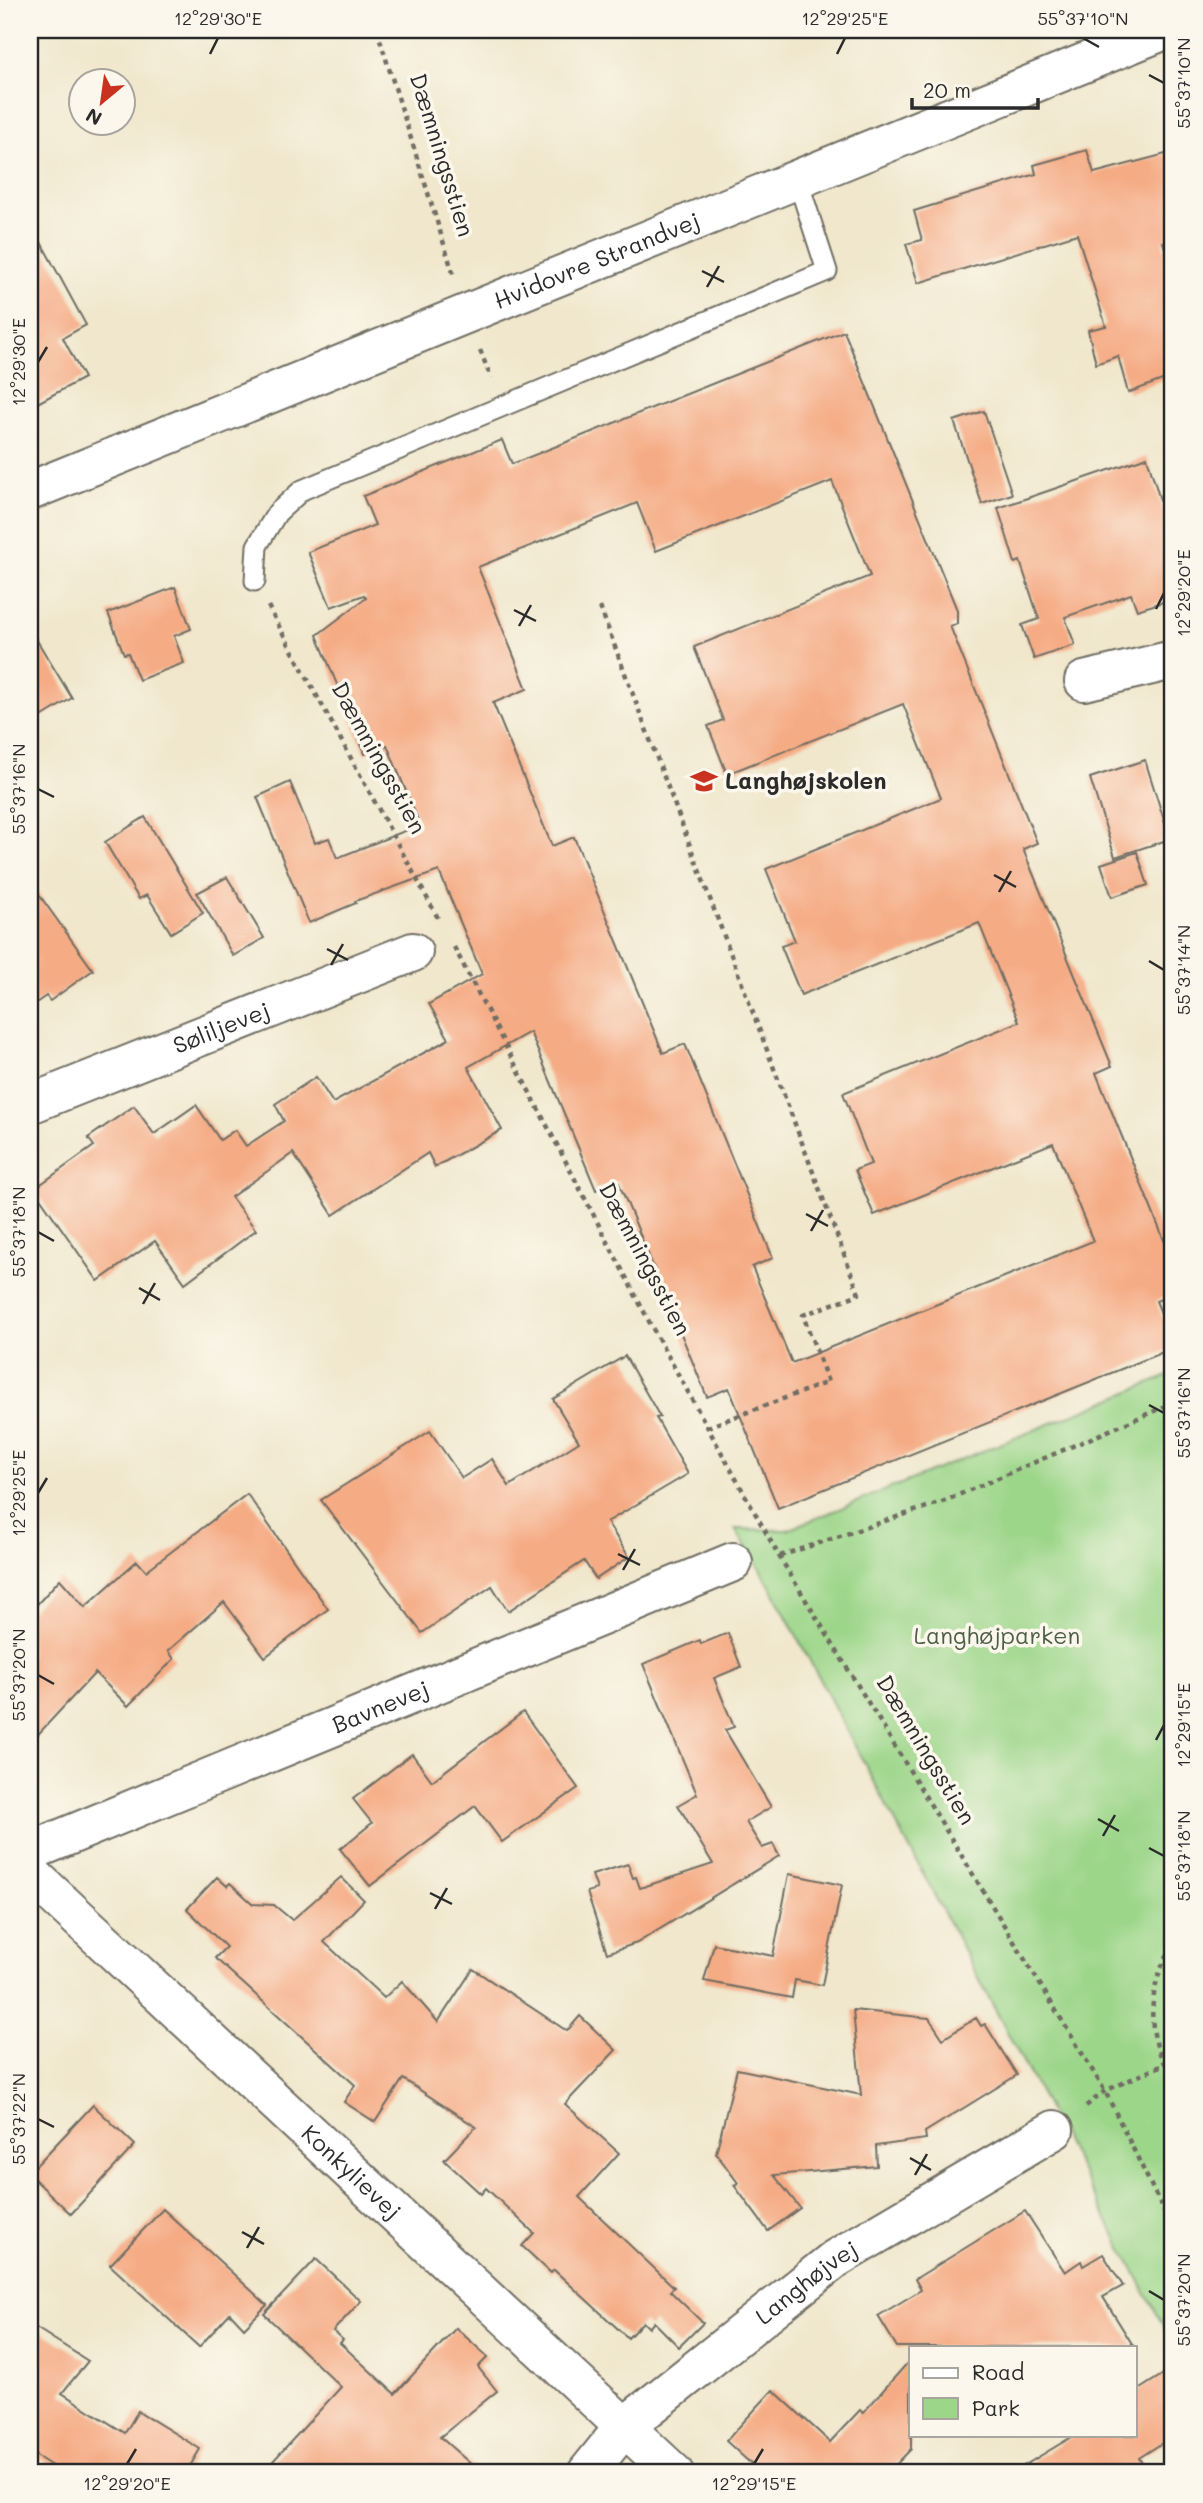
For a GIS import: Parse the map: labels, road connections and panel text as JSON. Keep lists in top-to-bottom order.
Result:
{
  "streets": {
    "street": [
      "Hvidovre Strandvej",
      "Søliljevej",
      "Bavnevej",
      "Konkylievej",
      "Langhøjvej"
    ],
    "path": ["Dæmningsstien"]
  },
  "crossings": [
    ["Konkylievej", "Langhøjvej"]
  ],
  "parks": ["Langhøjparken"],
  "places": {
    "school or university": ["Langhøjskolen"]
  },
  "legend": ["Road", "Park"],
  "scale_bar": "20 m",
  "north": "bottom left",
  "coordinates": [
    "12°29'30\"E",
    "12°29'25\"E",
    "55°37'10\"N",
    "12°29'20\"E",
    "55°37'16\"N",
    "55°37'14\"N",
    "55°37'18\"N",
    "55°37'20\"N",
    "12°29'15\"E",
    "55°37'22\"N"
  ]
}
